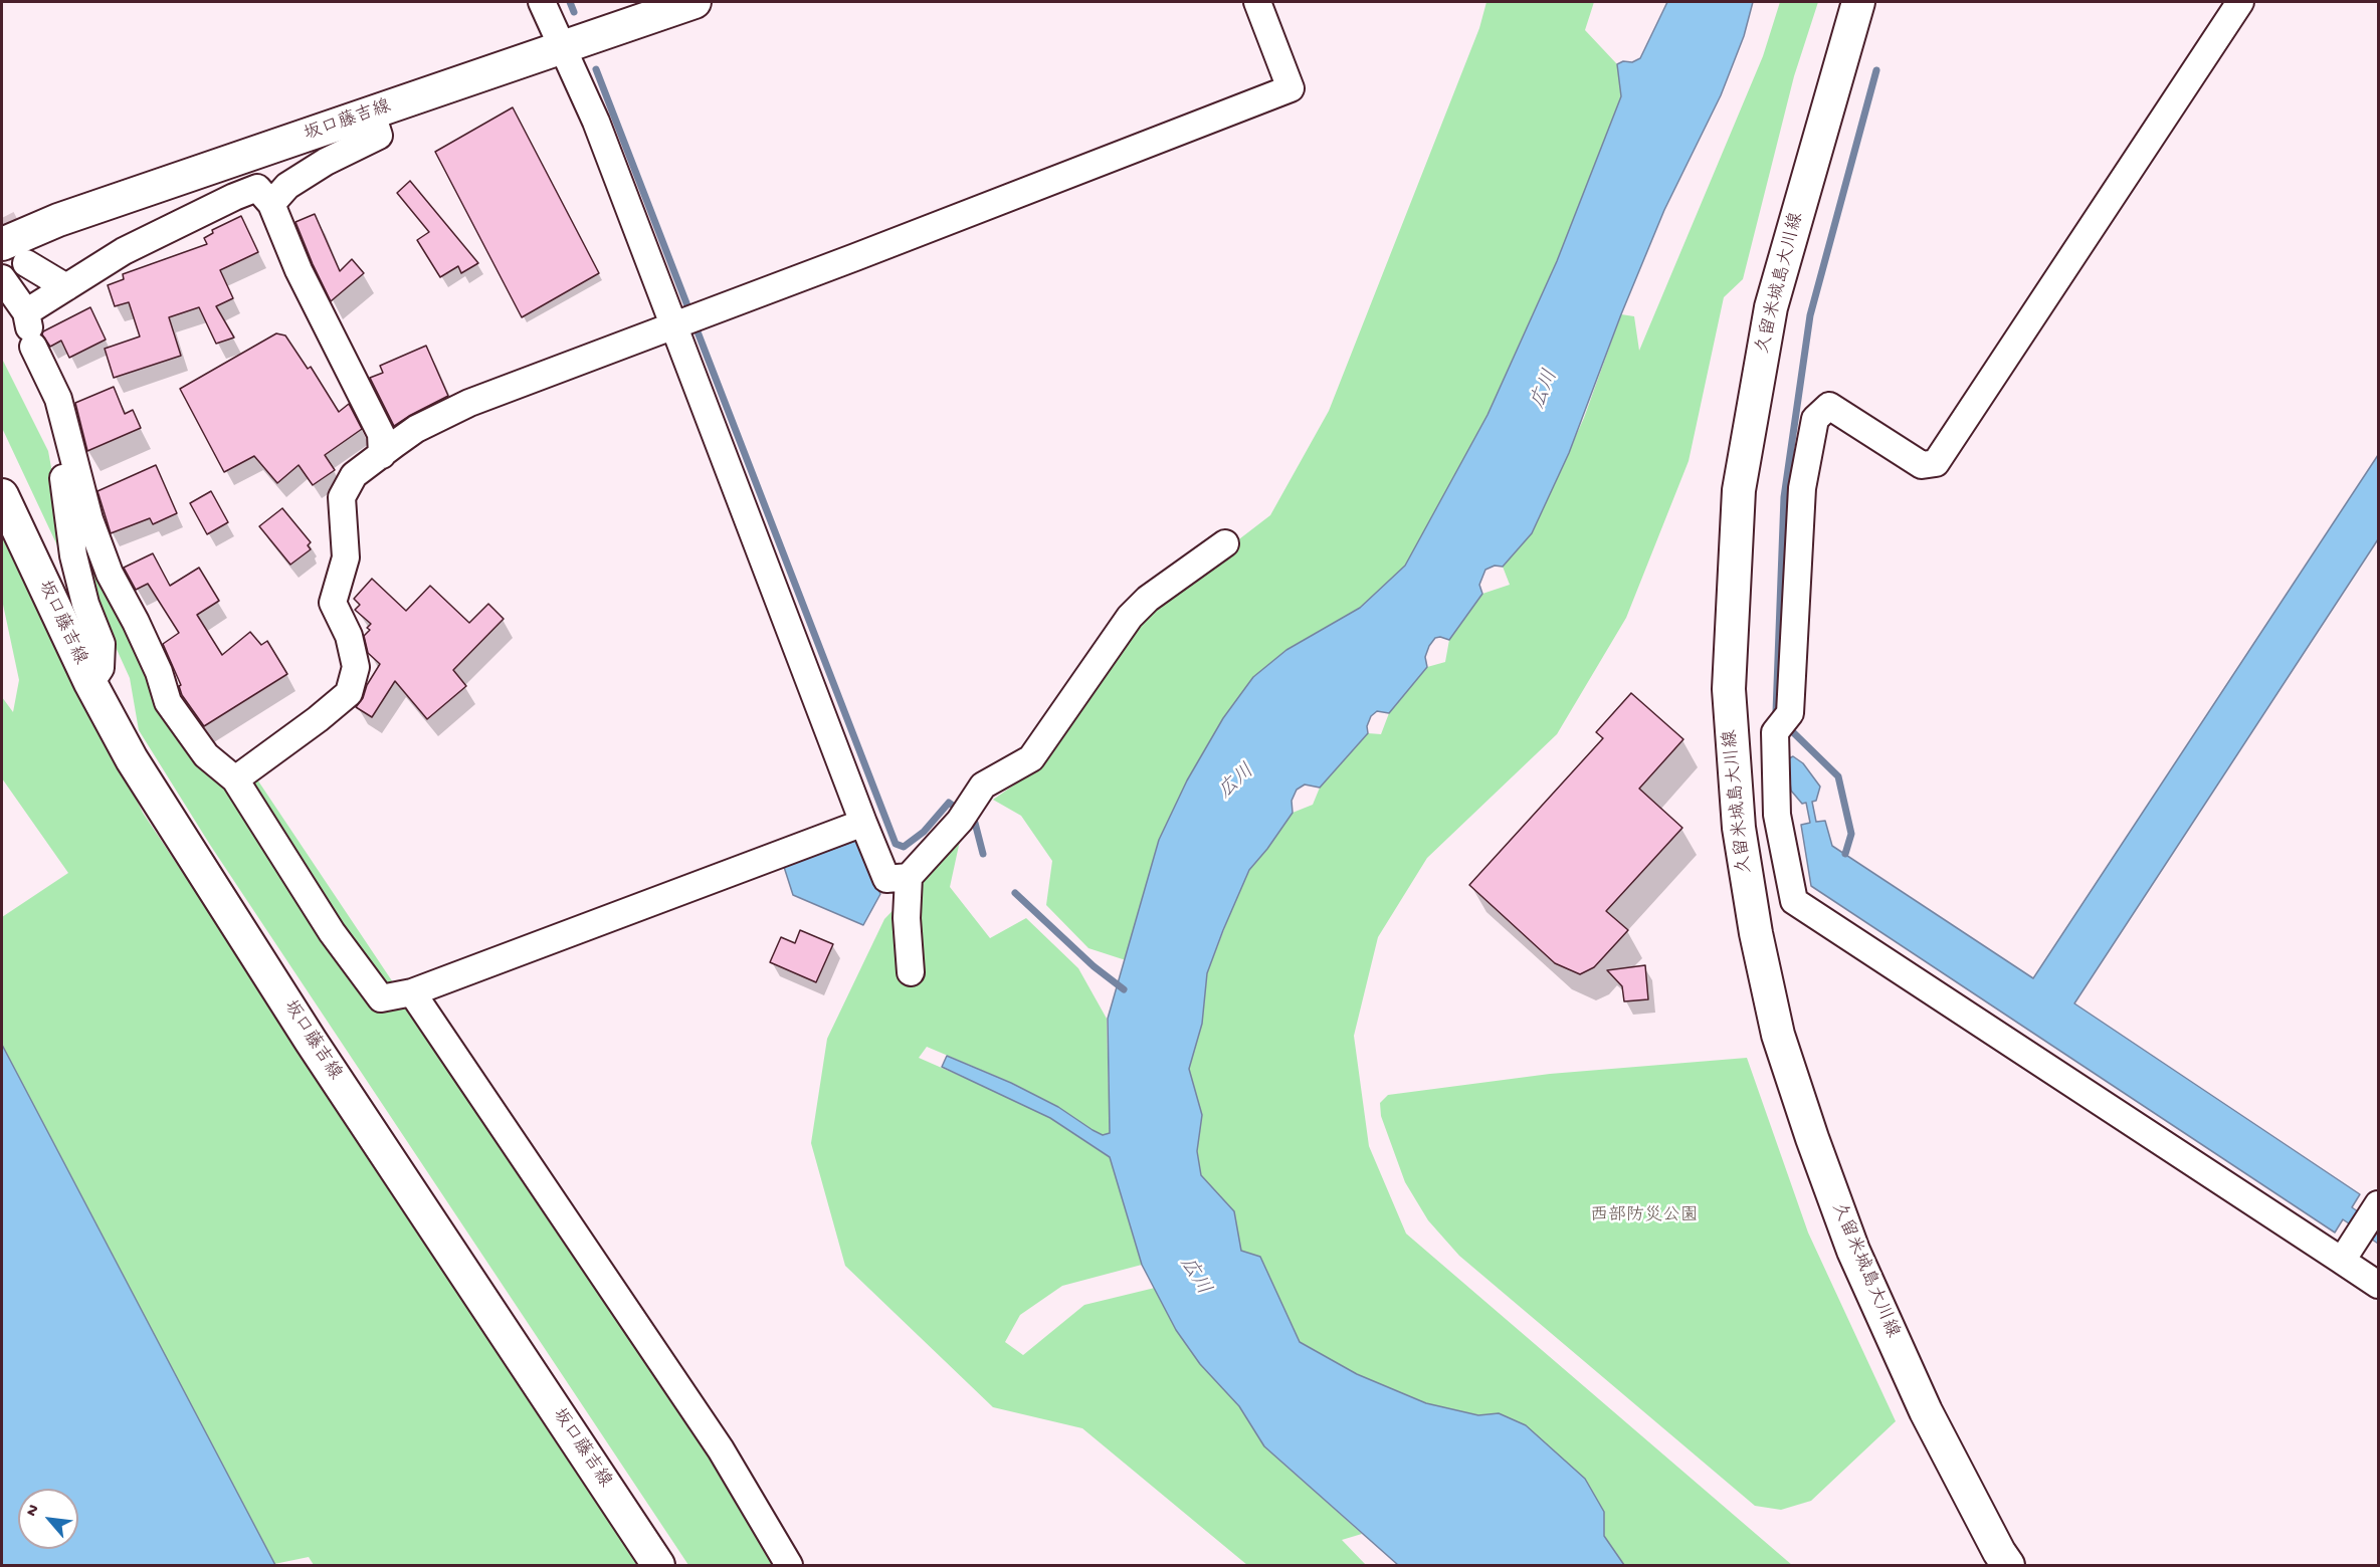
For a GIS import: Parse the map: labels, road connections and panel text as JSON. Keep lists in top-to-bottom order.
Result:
{
  "streets": {
    "main road": ["坂口藤吉線", "久留米城島大川線"]
  },
  "water": ["広川"],
  "parks": ["西部防災公園"],
  "north": "top left"
}
